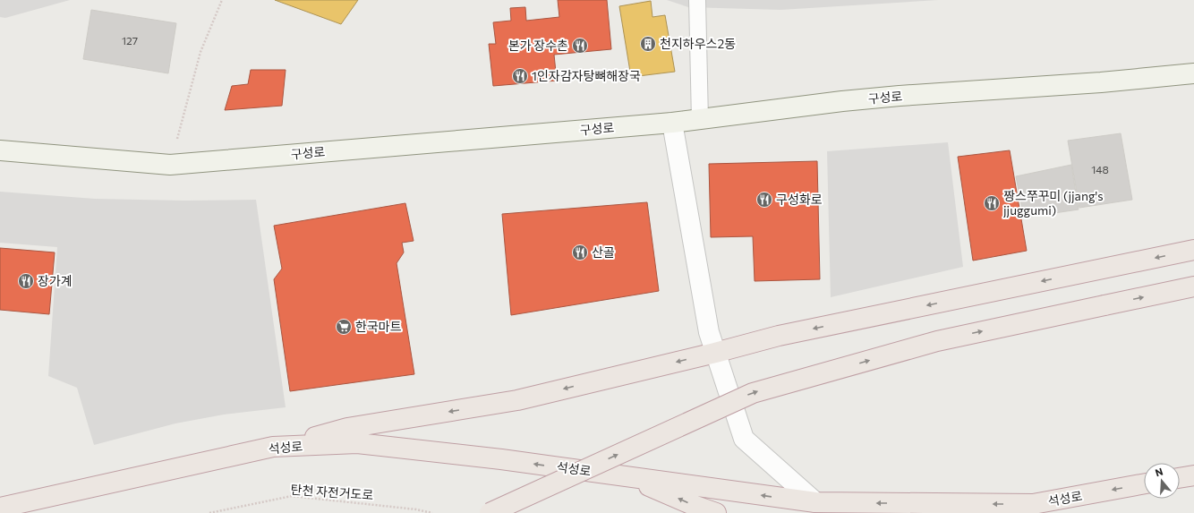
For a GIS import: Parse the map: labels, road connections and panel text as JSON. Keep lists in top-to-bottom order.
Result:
{
  "streets": {
    "highway": ["석성로"],
    "main road": ["구성로"],
    "path": ["탄천 자전거도로"]
  },
  "places": {
    "building": ["천지하우스2동"],
    "restaurant": [
      "본가 장수촌",
      "1인자감자탕뼈해장국",
      "구성화로",
      "짱스쭈꾸미 (jjang's jjuggumi)",
      "산골",
      "장가계"
    ],
    "supermarket": ["한국마트"]
  },
  "house_numbers": ["127", "148"],
  "north": "top"
}
